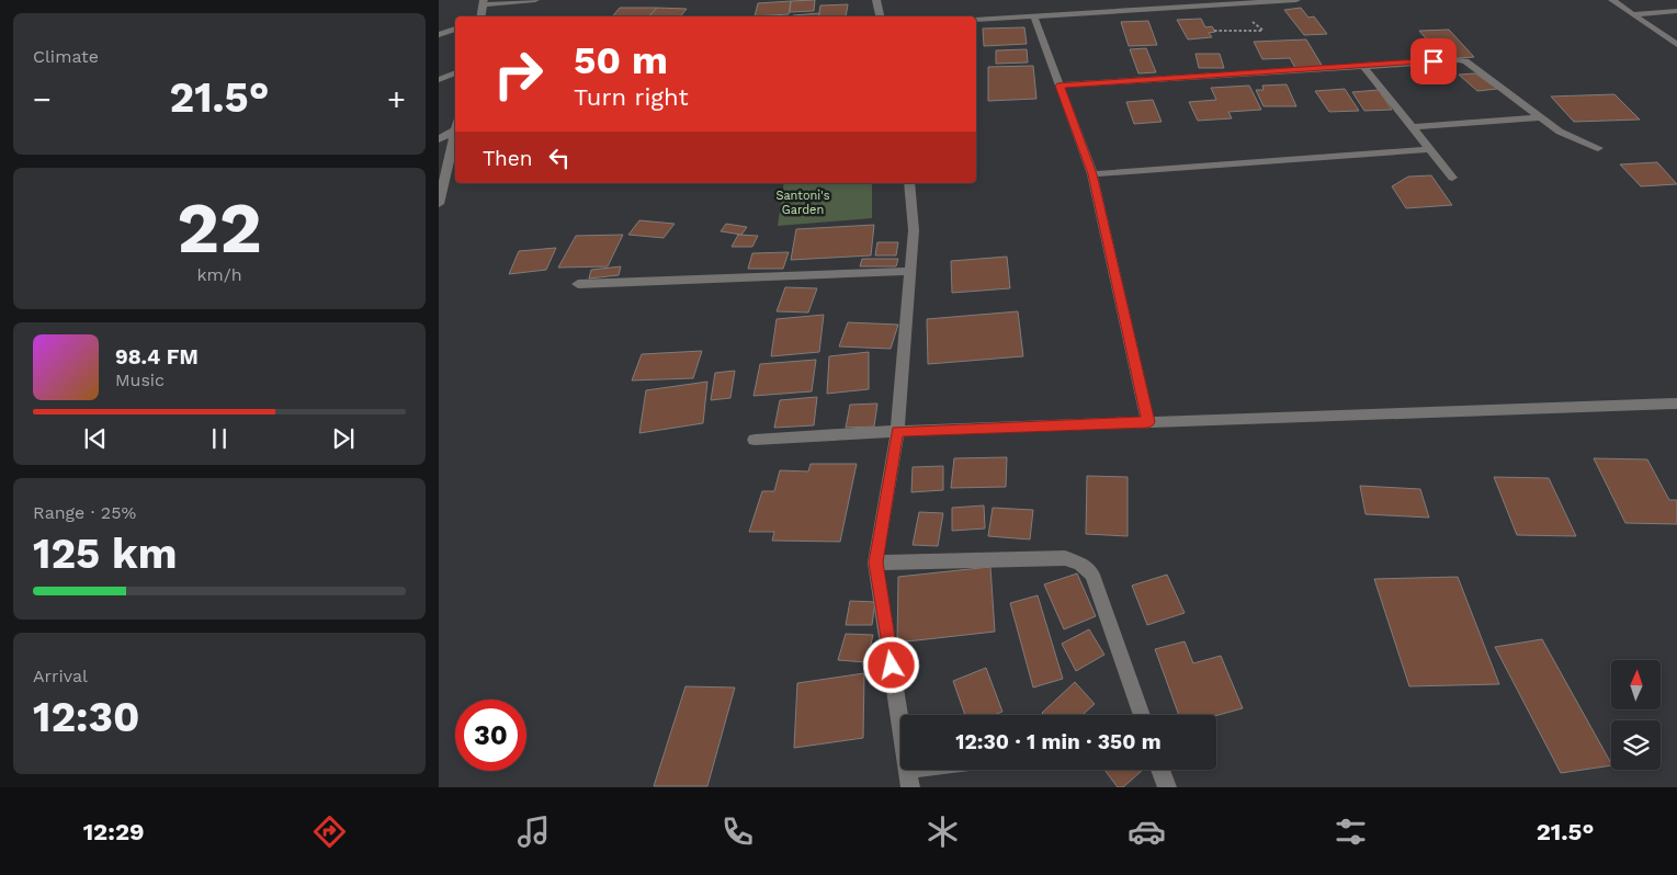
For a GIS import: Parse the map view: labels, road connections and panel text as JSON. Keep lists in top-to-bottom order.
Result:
{
  "parks": ["Santoni's Garden"],
  "north": "top",
  "page": {
    "tile": [
      "Climate",
      ["22", "km/h"],
      ["Range · 25%", "125 km"],
      ["Arrival", "12:30"]
    ],
    "turn": ["50 m", "Turn right"],
    "heat": ["−", "21.5°", "+"],
    "then": "Then",
    "song": ["98.4 FM", "Music"],
    "limit": "30",
    "trip": "12:30 · 1 min · 350 m",
    "tabs": ["12:29", "21.5°"]
  }
}
